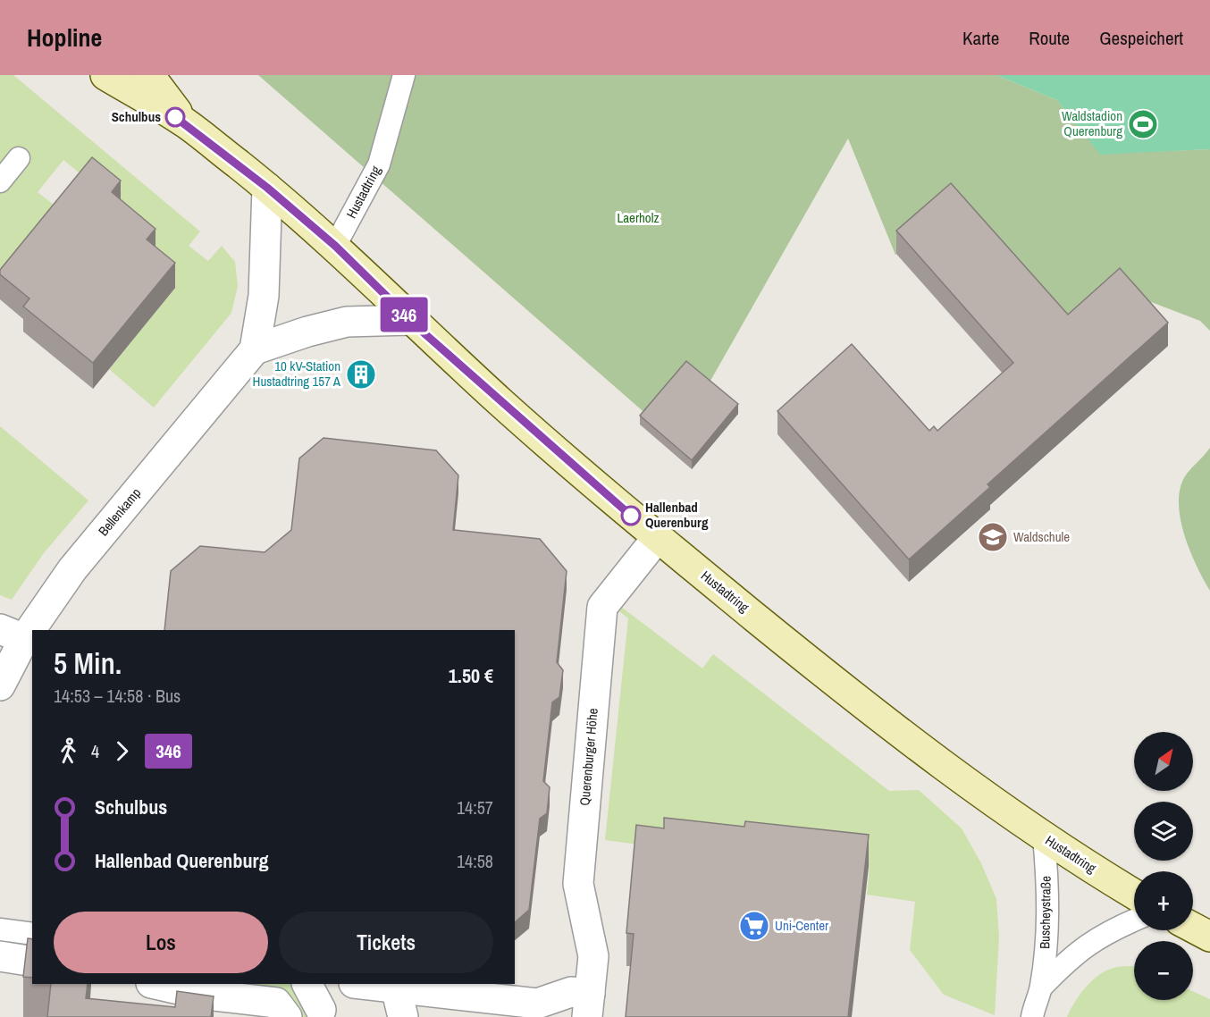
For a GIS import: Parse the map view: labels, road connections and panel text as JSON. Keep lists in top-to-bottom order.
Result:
{
  "streets": {
    "street": ["Hustadtring", "Bellenkamp", "Querenburger Höhe"],
    "lane": ["Buscheystraße"]
  },
  "crossings": [
    ["Hustadtring", "Bellenkamp"],
    ["Hustadtring", "Querenburger Höhe"],
    ["Hustadtring", "Buscheystraße"]
  ],
  "parks": ["Laerholz"],
  "places": {
    "other": ["Schulbus", "Hallenbad Querenburg"],
    "sports": ["Waldstadion Querenburg"],
    "building": ["10 kV-Station Hustadtring 157 A"],
    "school or university": ["Waldschule"],
    "supermarket": ["Uni-Center"]
  },
  "lines": ["bus line 346"],
  "north": "top right",
  "page": {
    "header": "Hopline",
    "nav": ["Karte", "Route", "Gespeichert"],
    "on_map": "346",
    "heading": ["5 Min.", "14:53 – 14:58 · Bus", "1.50 €"],
    "legs": ["4", "346"],
    "map_buttons": ["+", "−"],
    "list": [
      {
        "name": "Schulbus",
        "value": "14:57"
      },
      {
        "name": "Hallenbad Querenburg",
        "value": "14:58"
      }
    ],
    "buttons": ["Los", "Tickets"]
  }
}
